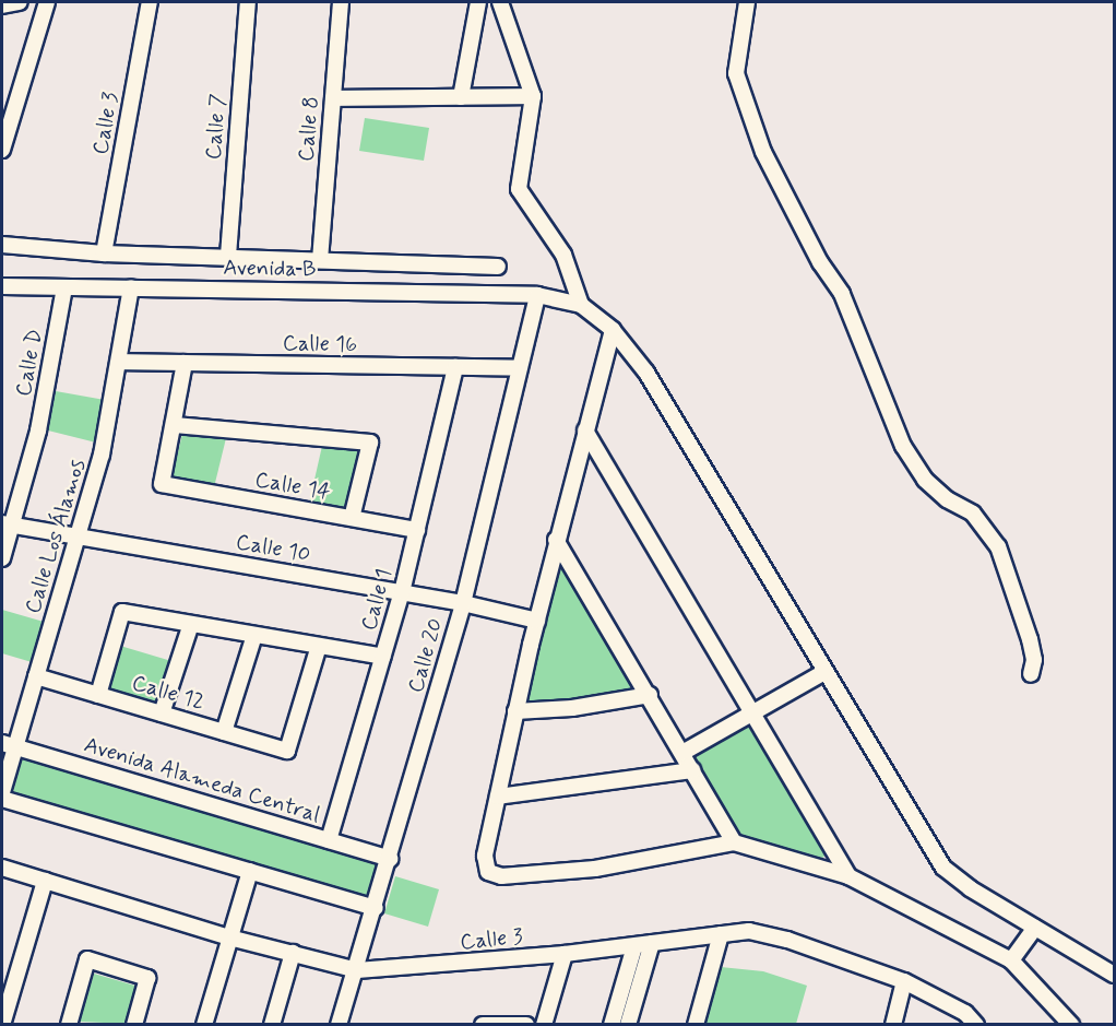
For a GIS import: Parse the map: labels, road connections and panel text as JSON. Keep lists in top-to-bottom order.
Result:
{
  "streets": {
    "street": [
      "Calle 3",
      "Calle 7",
      "Calle 8",
      "Avenida B",
      "Calle 16",
      "Calle D",
      "Calle 14",
      "Calle Los Álamos",
      "Calle 10",
      "Calle 1",
      "Calle 20",
      "Calle 12",
      "Avenida Alameda Central"
    ]
  },
  "crossings": [
    ["Calle 3", "Avenida B"],
    ["Calle 3", "Calle 20"],
    ["Calle 7", "Avenida B"],
    ["Calle 8", "Avenida B"],
    ["Avenida B", "Calle D"],
    ["Avenida B", "Calle Los Álamos"],
    ["Avenida B", "Calle 20"],
    ["Calle 16", "Calle Los Álamos"],
    ["Calle 16", "Calle 1"],
    ["Calle 16", "Calle 20"],
    ["Calle D", "Calle 10"],
    ["Calle 14", "Calle 1"],
    ["Calle Los Álamos", "Calle 10"],
    ["Calle Los Álamos", "Calle 12"],
    ["Calle Los Álamos", "Avenida Alameda Central"],
    ["Calle 10", "Calle 1"],
    ["Calle 10", "Calle 20"],
    ["Calle 1", "Avenida Alameda Central"],
    ["Calle 20", "Avenida Alameda Central"]
  ]
}
